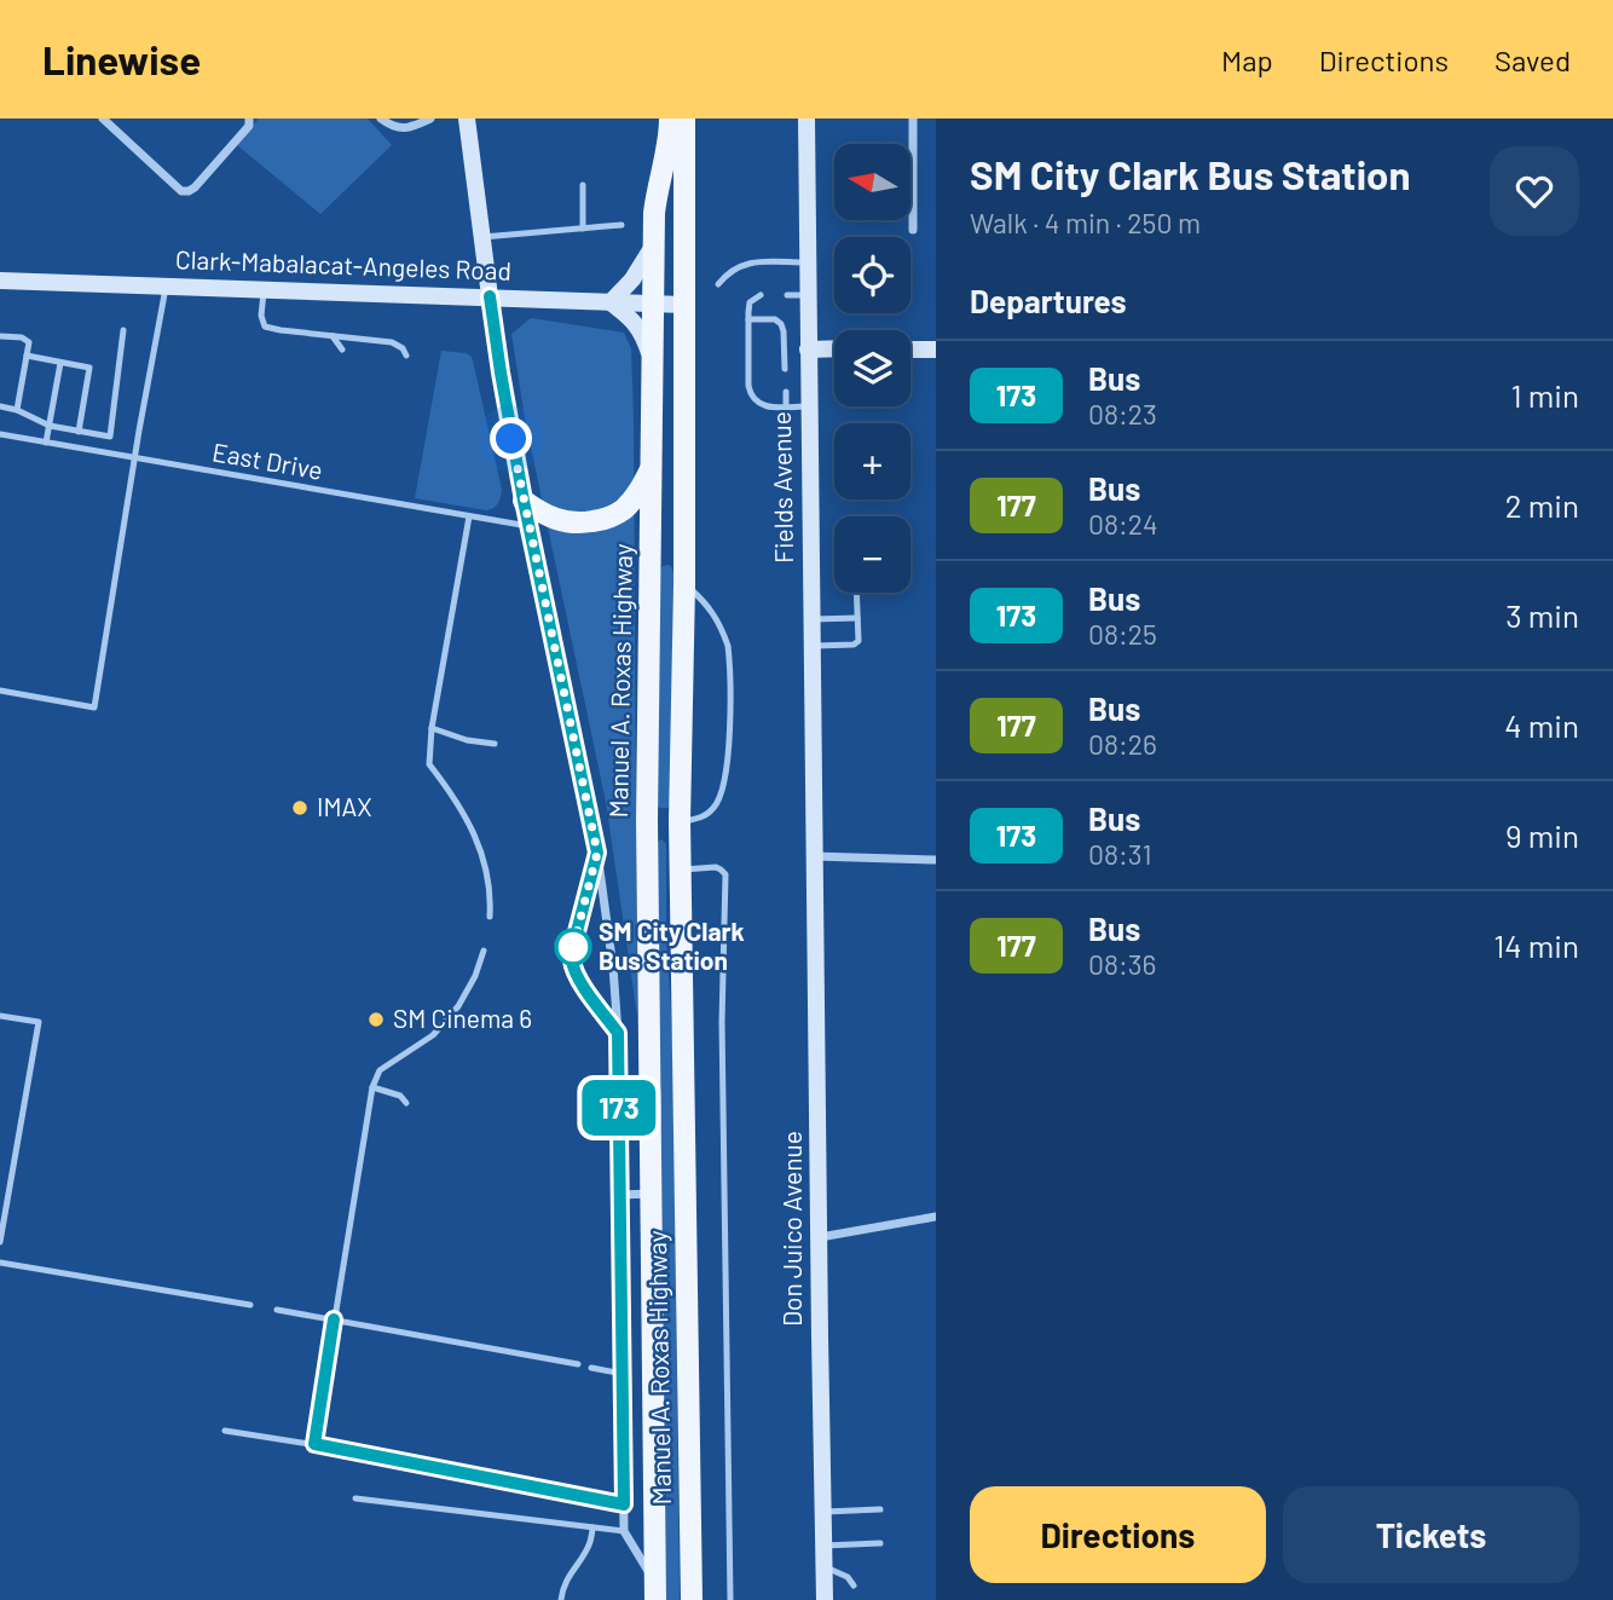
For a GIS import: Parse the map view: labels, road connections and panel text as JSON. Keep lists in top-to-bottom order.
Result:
{
  "streets": {
    "main road": [
      "Clark-Mabalacat-Angeles Road",
      "Fields Avenue",
      "Manuel A. Roxas Highway",
      "Don Juico Avenue"
    ],
    "lane": ["East Drive"]
  },
  "crossings": [
    ["Clark-Mabalacat-Angeles Road", "Manuel A. Roxas Highway"],
    ["Fields Avenue", "Don Juico Avenue"]
  ],
  "places": ["IMAX", "SM City Clark Bus Station", "SM Cinema 6"],
  "lines": ["bus line 173"],
  "north": "left",
  "page": {
    "header": "Linewise",
    "nav": ["Map", "Directions", "Saved"],
    "on_map": "173",
    "heading": [
      ["SM City Clark Bus Station", "Walk · 4 min · 250 m"],
      "Departures"
    ],
    "map_buttons": ["+", "−"],
    "list": [
      {
        "mark": "173",
        "name": "Bus",
        "note": "08:23",
        "value": "1 min"
      },
      {
        "mark": "177",
        "name": "Bus",
        "note": "08:24",
        "value": "2 min"
      },
      {
        "mark": "173",
        "name": "Bus",
        "note": "08:25",
        "value": "3 min"
      },
      {
        "mark": "177",
        "name": "Bus",
        "note": "08:26",
        "value": "4 min"
      },
      {
        "mark": "173",
        "name": "Bus",
        "note": "08:31",
        "value": "9 min"
      },
      {
        "mark": "177",
        "name": "Bus",
        "note": "08:36",
        "value": "14 min"
      }
    ],
    "buttons": ["Directions", "Tickets"]
  }
}
